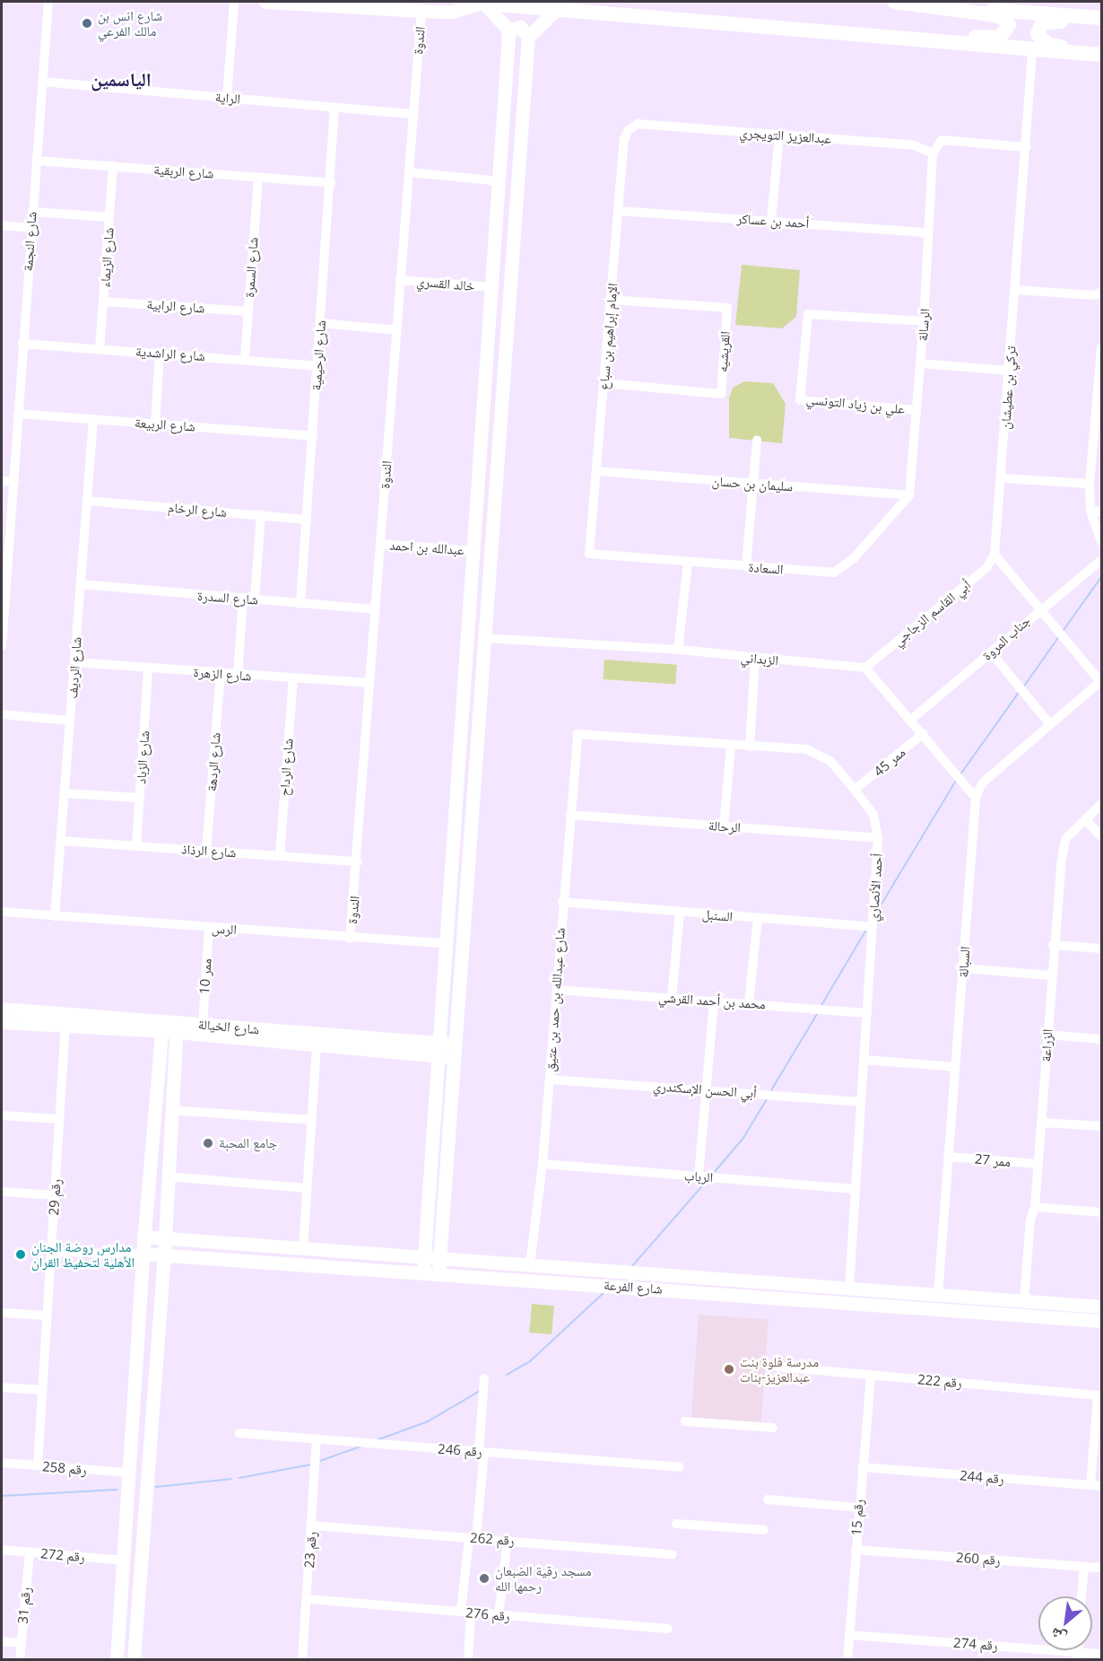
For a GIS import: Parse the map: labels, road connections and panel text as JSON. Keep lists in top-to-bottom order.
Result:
{
  "streets": {
    "street": [
      "الندوة",
      "الراية",
      "عبدالعزيز التويجري",
      "شارع الربقية",
      "أحمد بن عساكر",
      "شارع النجمة",
      "شارع الزيماء",
      "شارع السمرة",
      "خالد القسري",
      "شارع الرابية",
      "الرسالة",
      "الإمام إبراهيم بن سباع",
      "القريشيه",
      "شارع الراشدية",
      "شارع الرحيمية",
      "تركي بن عطيشان",
      "علي بن زياد التونسي",
      "شارع الربيعة",
      "سليمان بن حسان",
      "شارع الرخام",
      "عبدالله بن احمد",
      "السعادة",
      "شارع السدرة",
      "أبي القاسم الزجاجي",
      "جناب المروة",
      "الزبداني",
      "شارع الرديف",
      "شارع الزهرة",
      "شارع الزباد",
      "شارع الردهة",
      "ممر 45",
      "شارع الرداح",
      "الرحالة",
      "شارع الرذاذ",
      "أحمد الأنصاري",
      "السنبل",
      "الرس",
      "السبالة",
      "ممر 10",
      "شارع عبدالله بن حمد بن عتيق",
      "محمد بن أحمد القرشي",
      "شارع الخيالة",
      "الزراعة",
      "أبي الحسن الإسكندري",
      "ممر 27",
      "الرباب",
      "رقم 29",
      "شارع الفرعة",
      "رقم 222",
      "رقم 246",
      "رقم 258",
      "رقم 244",
      "رقم 15",
      "رقم 262",
      "رقم 23",
      "رقم 272",
      "رقم 260",
      "رقم 31",
      "رقم 276",
      "رقم 274"
    ]
  },
  "crossings": [
    ["الندوة", "الراية"],
    ["الندوة", "خالد القسري"],
    ["الندوة", "عبدالله بن احمد"],
    ["الندوة", "شارع السدرة"],
    ["الندوة", "شارع الزهرة"],
    ["الندوة", "شارع الرذاذ"],
    ["الندوة", "الرس"],
    ["الراية", "شارع النجمة"],
    ["الراية", "شارع الرحيمية"],
    ["عبدالعزيز التويجري", "الرسالة"],
    ["عبدالعزيز التويجري", "الإمام إبراهيم بن سباع"],
    ["شارع الربقية", "شارع النجمة"],
    ["شارع الربقية", "شارع الزيماء"],
    ["شارع الربقية", "شارع السمرة"],
    ["شارع الربقية", "شارع الرحيمية"],
    ["أحمد بن عساكر", "الرسالة"],
    ["أحمد بن عساكر", "الإمام إبراهيم بن سباع"],
    ["شارع النجمة", "شارع الراشدية"],
    ["شارع النجمة", "شارع الربيعة"],
    ["شارع الزيماء", "شارع الرابية"],
    ["شارع الزيماء", "شارع الراشدية"],
    ["شارع السمرة", "شارع الرابية"],
    ["شارع السمرة", "شارع الراشدية"],
    ["الرسالة", "علي بن زياد التونسي"],
    ["الرسالة", "سليمان بن حسان"],
    ["الرسالة", "السعادة"],
    ["الإمام إبراهيم بن سباع", "القريشيه"],
    ["الإمام إبراهيم بن سباع", "سليمان بن حسان"],
    ["الإمام إبراهيم بن سباع", "السعادة"],
    ["شارع الراشدية", "شارع الرحيمية"],
    ["شارع الرحيمية", "شارع الربيعة"],
    ["شارع الرحيمية", "شارع الرخام"],
    ["شارع الرحيمية", "شارع السدرة"],
    ["تركي بن عطيشان", "أبي القاسم الزجاجي"],
    ["شارع الربيعة", "شارع الرديف"],
    ["سليمان بن حسان", "السعادة"],
    ["شارع الرخام", "شارع الرديف"],
    ["شارع السدرة", "شارع الرديف"],
    ["أبي القاسم الزجاجي", "الزبداني"],
    ["شارع الرديف", "شارع الزهرة"],
    ["شارع الرديف", "شارع الرذاذ"],
    ["شارع الرديف", "الرس"],
    ["شارع الزهرة", "شارع الزباد"],
    ["شارع الزهرة", "شارع الردهة"],
    ["شارع الزهرة", "شارع الرداح"],
    ["شارع الزباد", "شارع الرذاذ"],
    ["شارع الردهة", "شارع الرذاذ"],
    ["ممر 45", "أحمد الأنصاري"],
    ["شارع الرداح", "شارع الرذاذ"],
    ["الرحالة", "أحمد الأنصاري"],
    ["الرحالة", "شارع عبدالله بن حمد بن عتيق"],
    ["أحمد الأنصاري", "السنبل"],
    ["أحمد الأنصاري", "شارع عبدالله بن حمد بن عتيق"],
    ["أحمد الأنصاري", "محمد بن أحمد القرشي"],
    ["أحمد الأنصاري", "أبي الحسن الإسكندري"],
    ["أحمد الأنصاري", "الرباب"],
    ["أحمد الأنصاري", "شارع الفرعة"],
    ["السنبل", "شارع عبدالله بن حمد بن عتيق"],
    ["الرس", "ممر 10"],
    ["السبالة", "ممر 27"],
    ["السبالة", "شارع الفرعة"],
    ["ممر 10", "شارع الخيالة"],
    ["شارع عبدالله بن حمد بن عتيق", "محمد بن أحمد القرشي"],
    ["شارع عبدالله بن حمد بن عتيق", "أبي الحسن الإسكندري"],
    ["شارع عبدالله بن حمد بن عتيق", "الرباب"],
    ["شارع عبدالله بن حمد بن عتيق", "شارع الفرعة"],
    ["شارع الخيالة", "رقم 29"],
    ["الزراعة", "ممر 27"],
    ["الزراعة", "شارع الفرعة"],
    ["رقم 29", "رقم 258"],
    ["رقم 222", "رقم 15"],
    ["رقم 246", "رقم 23"],
    ["رقم 244", "رقم 15"],
    ["رقم 15", "رقم 260"],
    ["رقم 15", "رقم 274"],
    ["رقم 262", "رقم 23"],
    ["رقم 23", "رقم 276"],
    ["رقم 272", "رقم 31"]
  ],
  "districts": ["الياسمين"],
  "places": [
    "شارع انس بن مالك الفرعي",
    "جامع المحبة",
    "مدارس روضة الجنان الأهلية لتحفيظ القران",
    "مدرسة فلوة بنت عبدالعزيز-بنات",
    "مسجد رقية الضبعان رحمها الله"
  ],
  "north": "bottom left"
}
